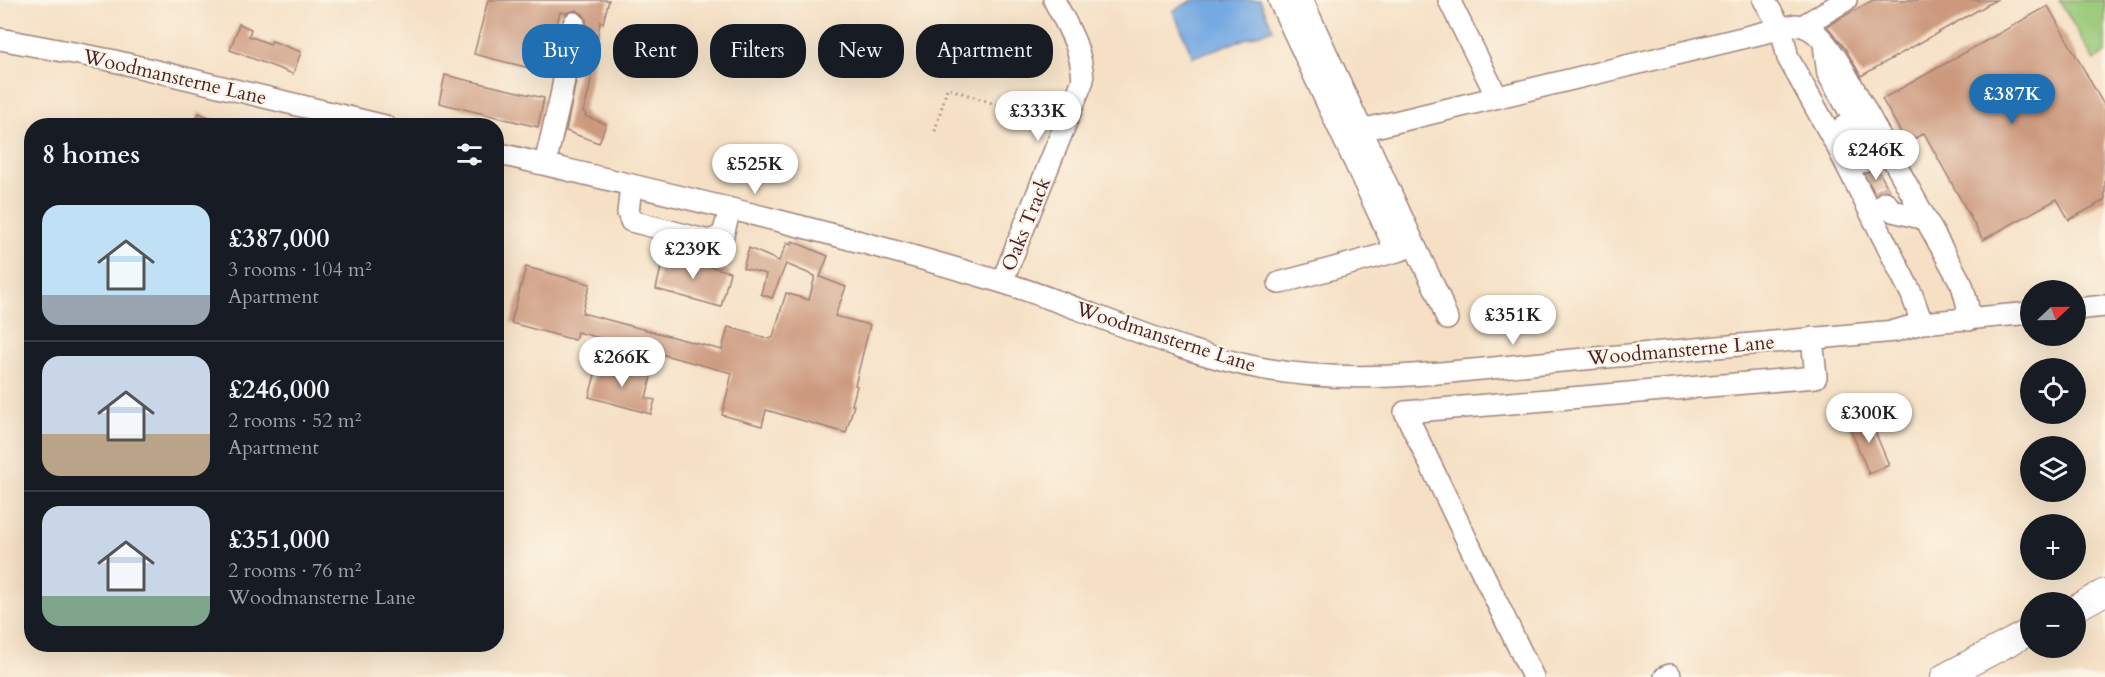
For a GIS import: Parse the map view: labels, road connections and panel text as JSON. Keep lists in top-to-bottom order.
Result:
{
  "streets": {
    "street": ["Woodmansterne Lane", "Oaks Track"]
  },
  "crossings": [
    ["Woodmansterne Lane", "Oaks Track"]
  ],
  "north": "right",
  "page": {
    "chip": [
      "Buy",
      "Rent",
      "Filters",
      "New",
      "Apartment"
    ],
    "price": [
      "£387K",
      "£333K",
      "£246K",
      "£525K",
      "£239K",
      "£351K",
      "£266K",
      "£300K"
    ],
    "heading": "8 homes",
    "list": [
      {
        "name": "£387,000",
        "note": "3 rooms · 104 m² · Apartment"
      },
      {
        "name": "£246,000",
        "note": "2 rooms · 52 m² · Apartment"
      },
      {
        "name": "£351,000",
        "note": "2 rooms · 76 m² · Woodmansterne Lane"
      }
    ],
    "map_buttons": ["+", "−"]
  }
}
